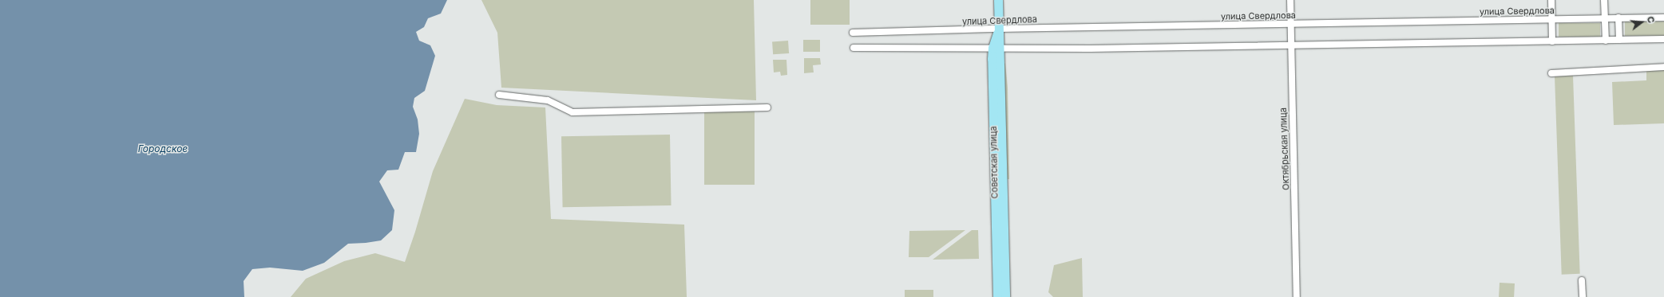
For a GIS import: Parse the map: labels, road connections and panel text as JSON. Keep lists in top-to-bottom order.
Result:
{
  "streets": {
    "main road": ["Советская улица"],
    "street": ["улица Свердлова", "Октябрьская улица"]
  },
  "crossings": [
    ["улица Свердлова", "Октябрьская улица"],
    ["улица Свердлова", "Советская улица"]
  ],
  "water": ["Городское"],
  "north": "right"
}
